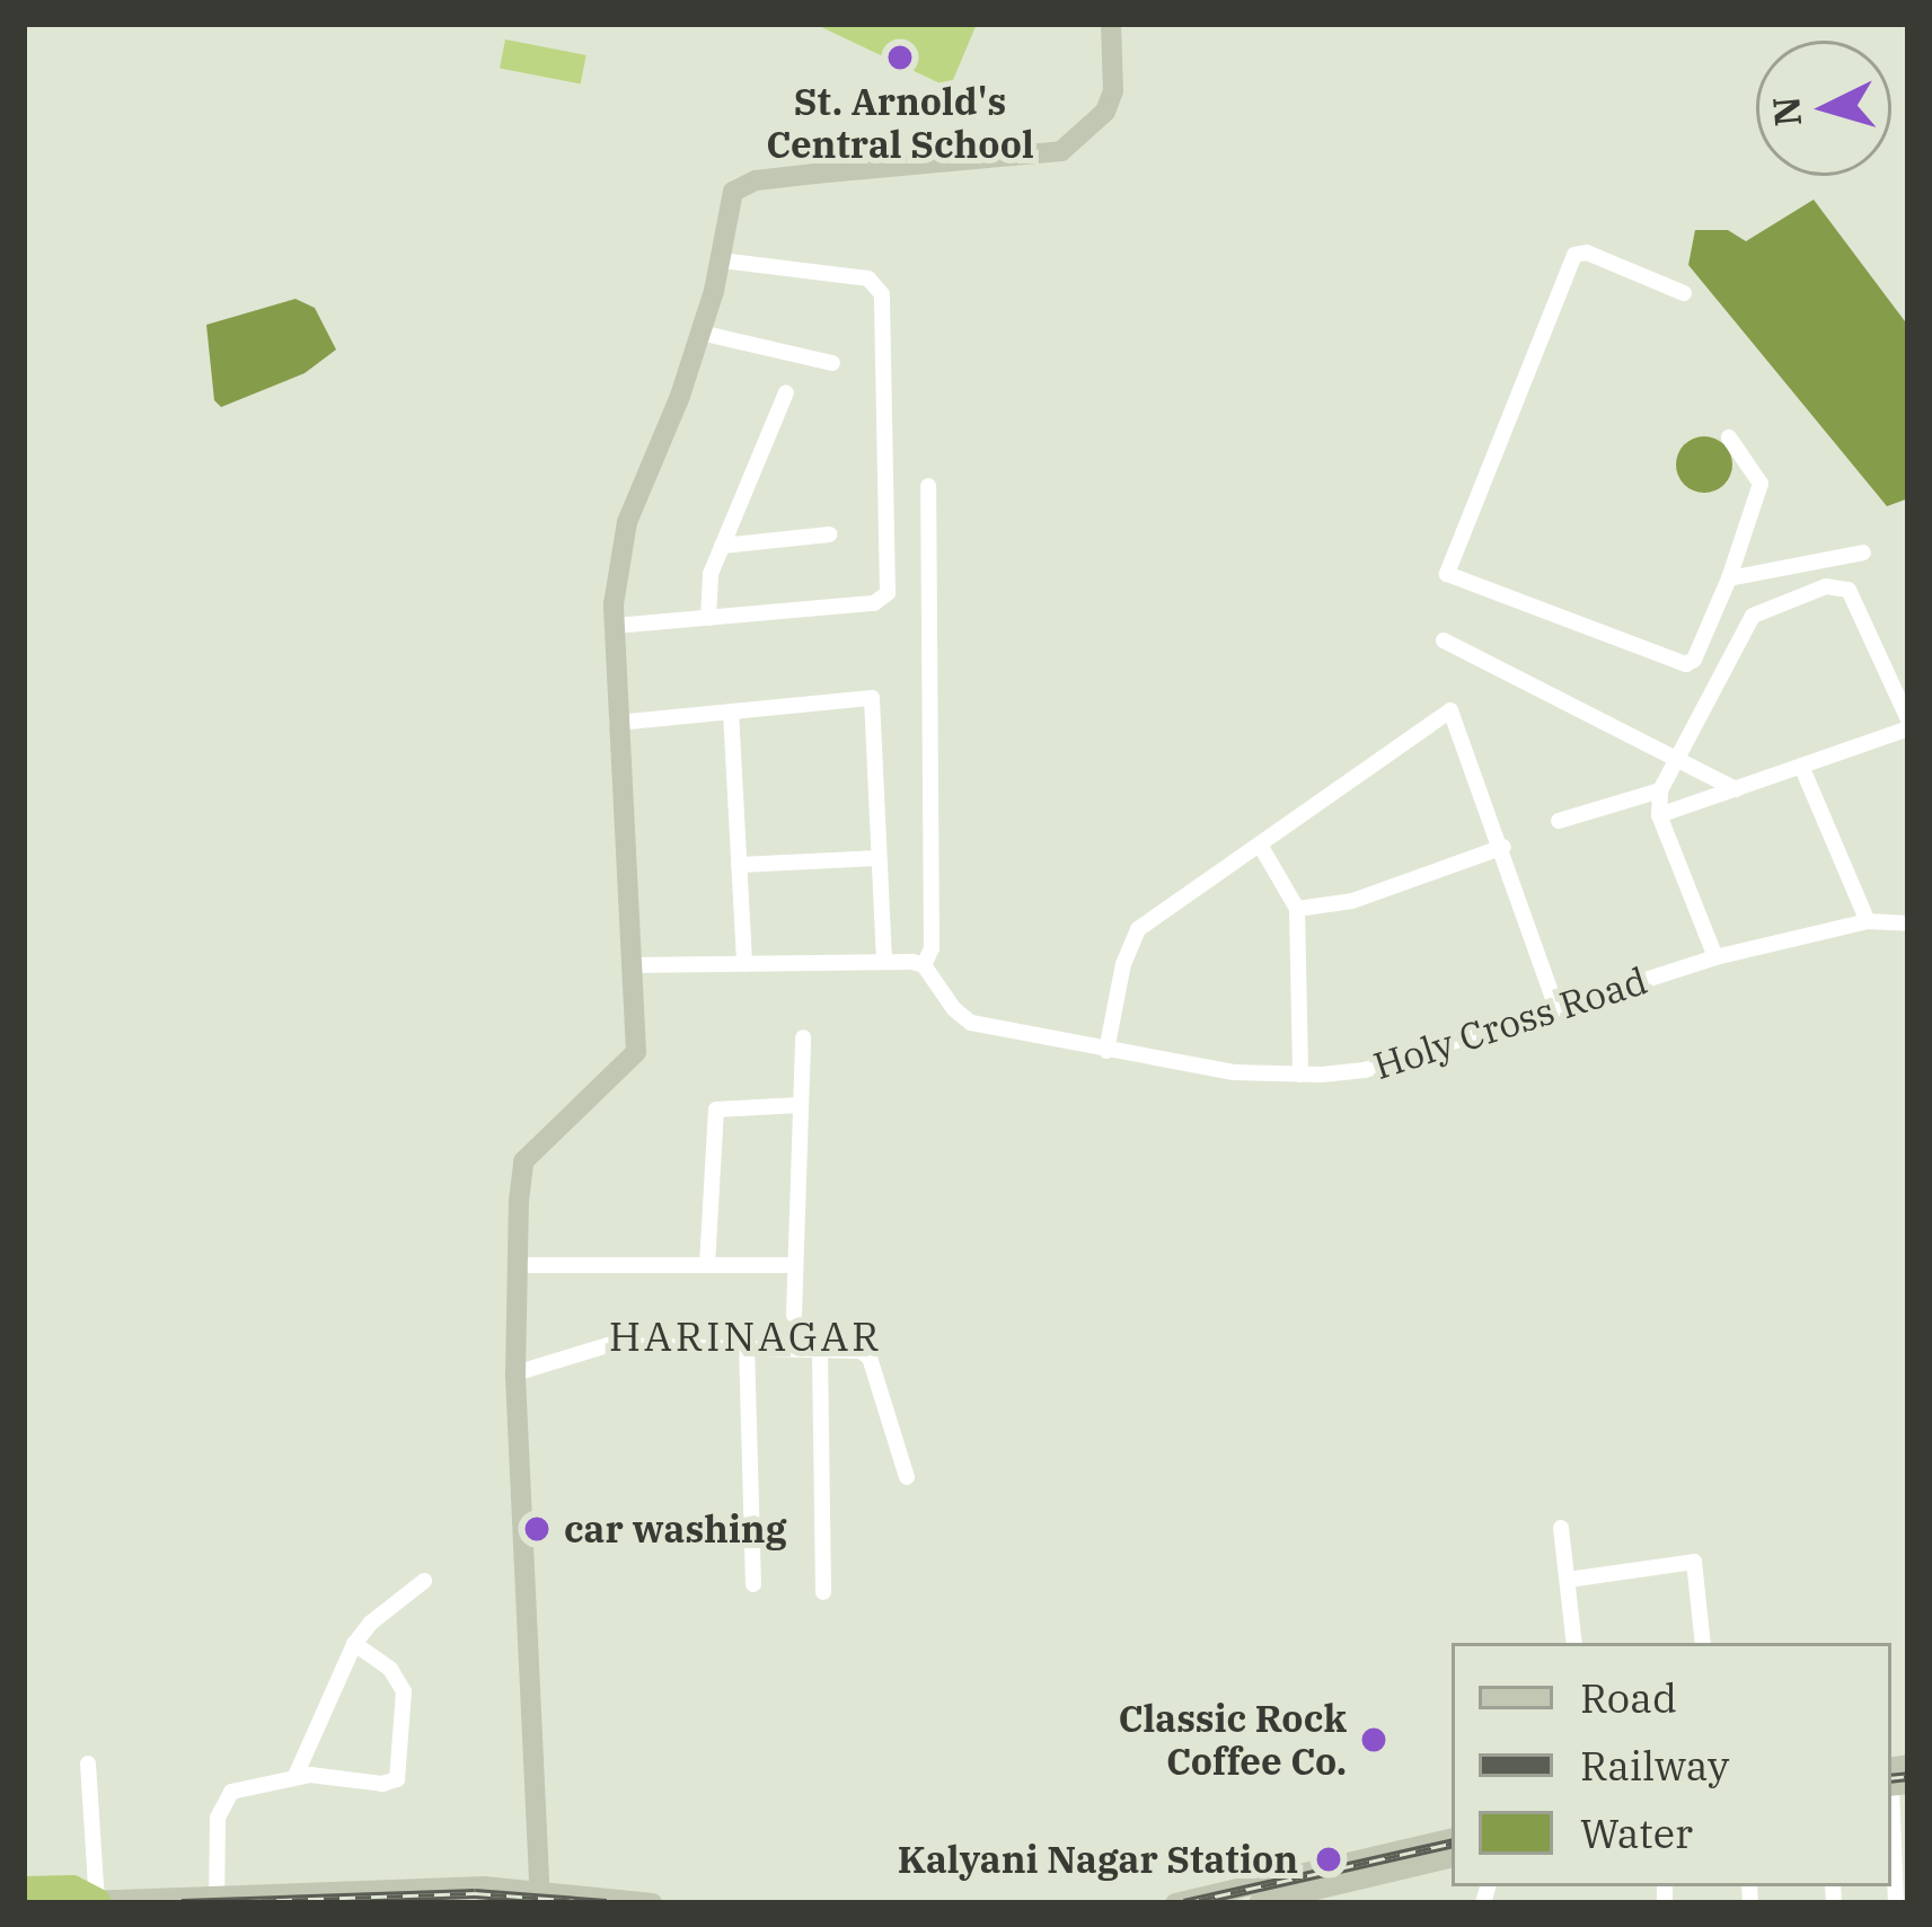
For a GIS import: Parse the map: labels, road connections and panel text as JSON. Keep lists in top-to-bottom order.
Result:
{
  "streets": {
    "street": ["Holy Cross Road"]
  },
  "districts": ["HARINAGAR"],
  "places": [
    "St. Arnold's Central School",
    "car washing",
    "Classic Rock Coffee Co.",
    "Kalyani Nagar Station"
  ],
  "legend": ["Road", "Railway", "Water"],
  "north": "left"
}
